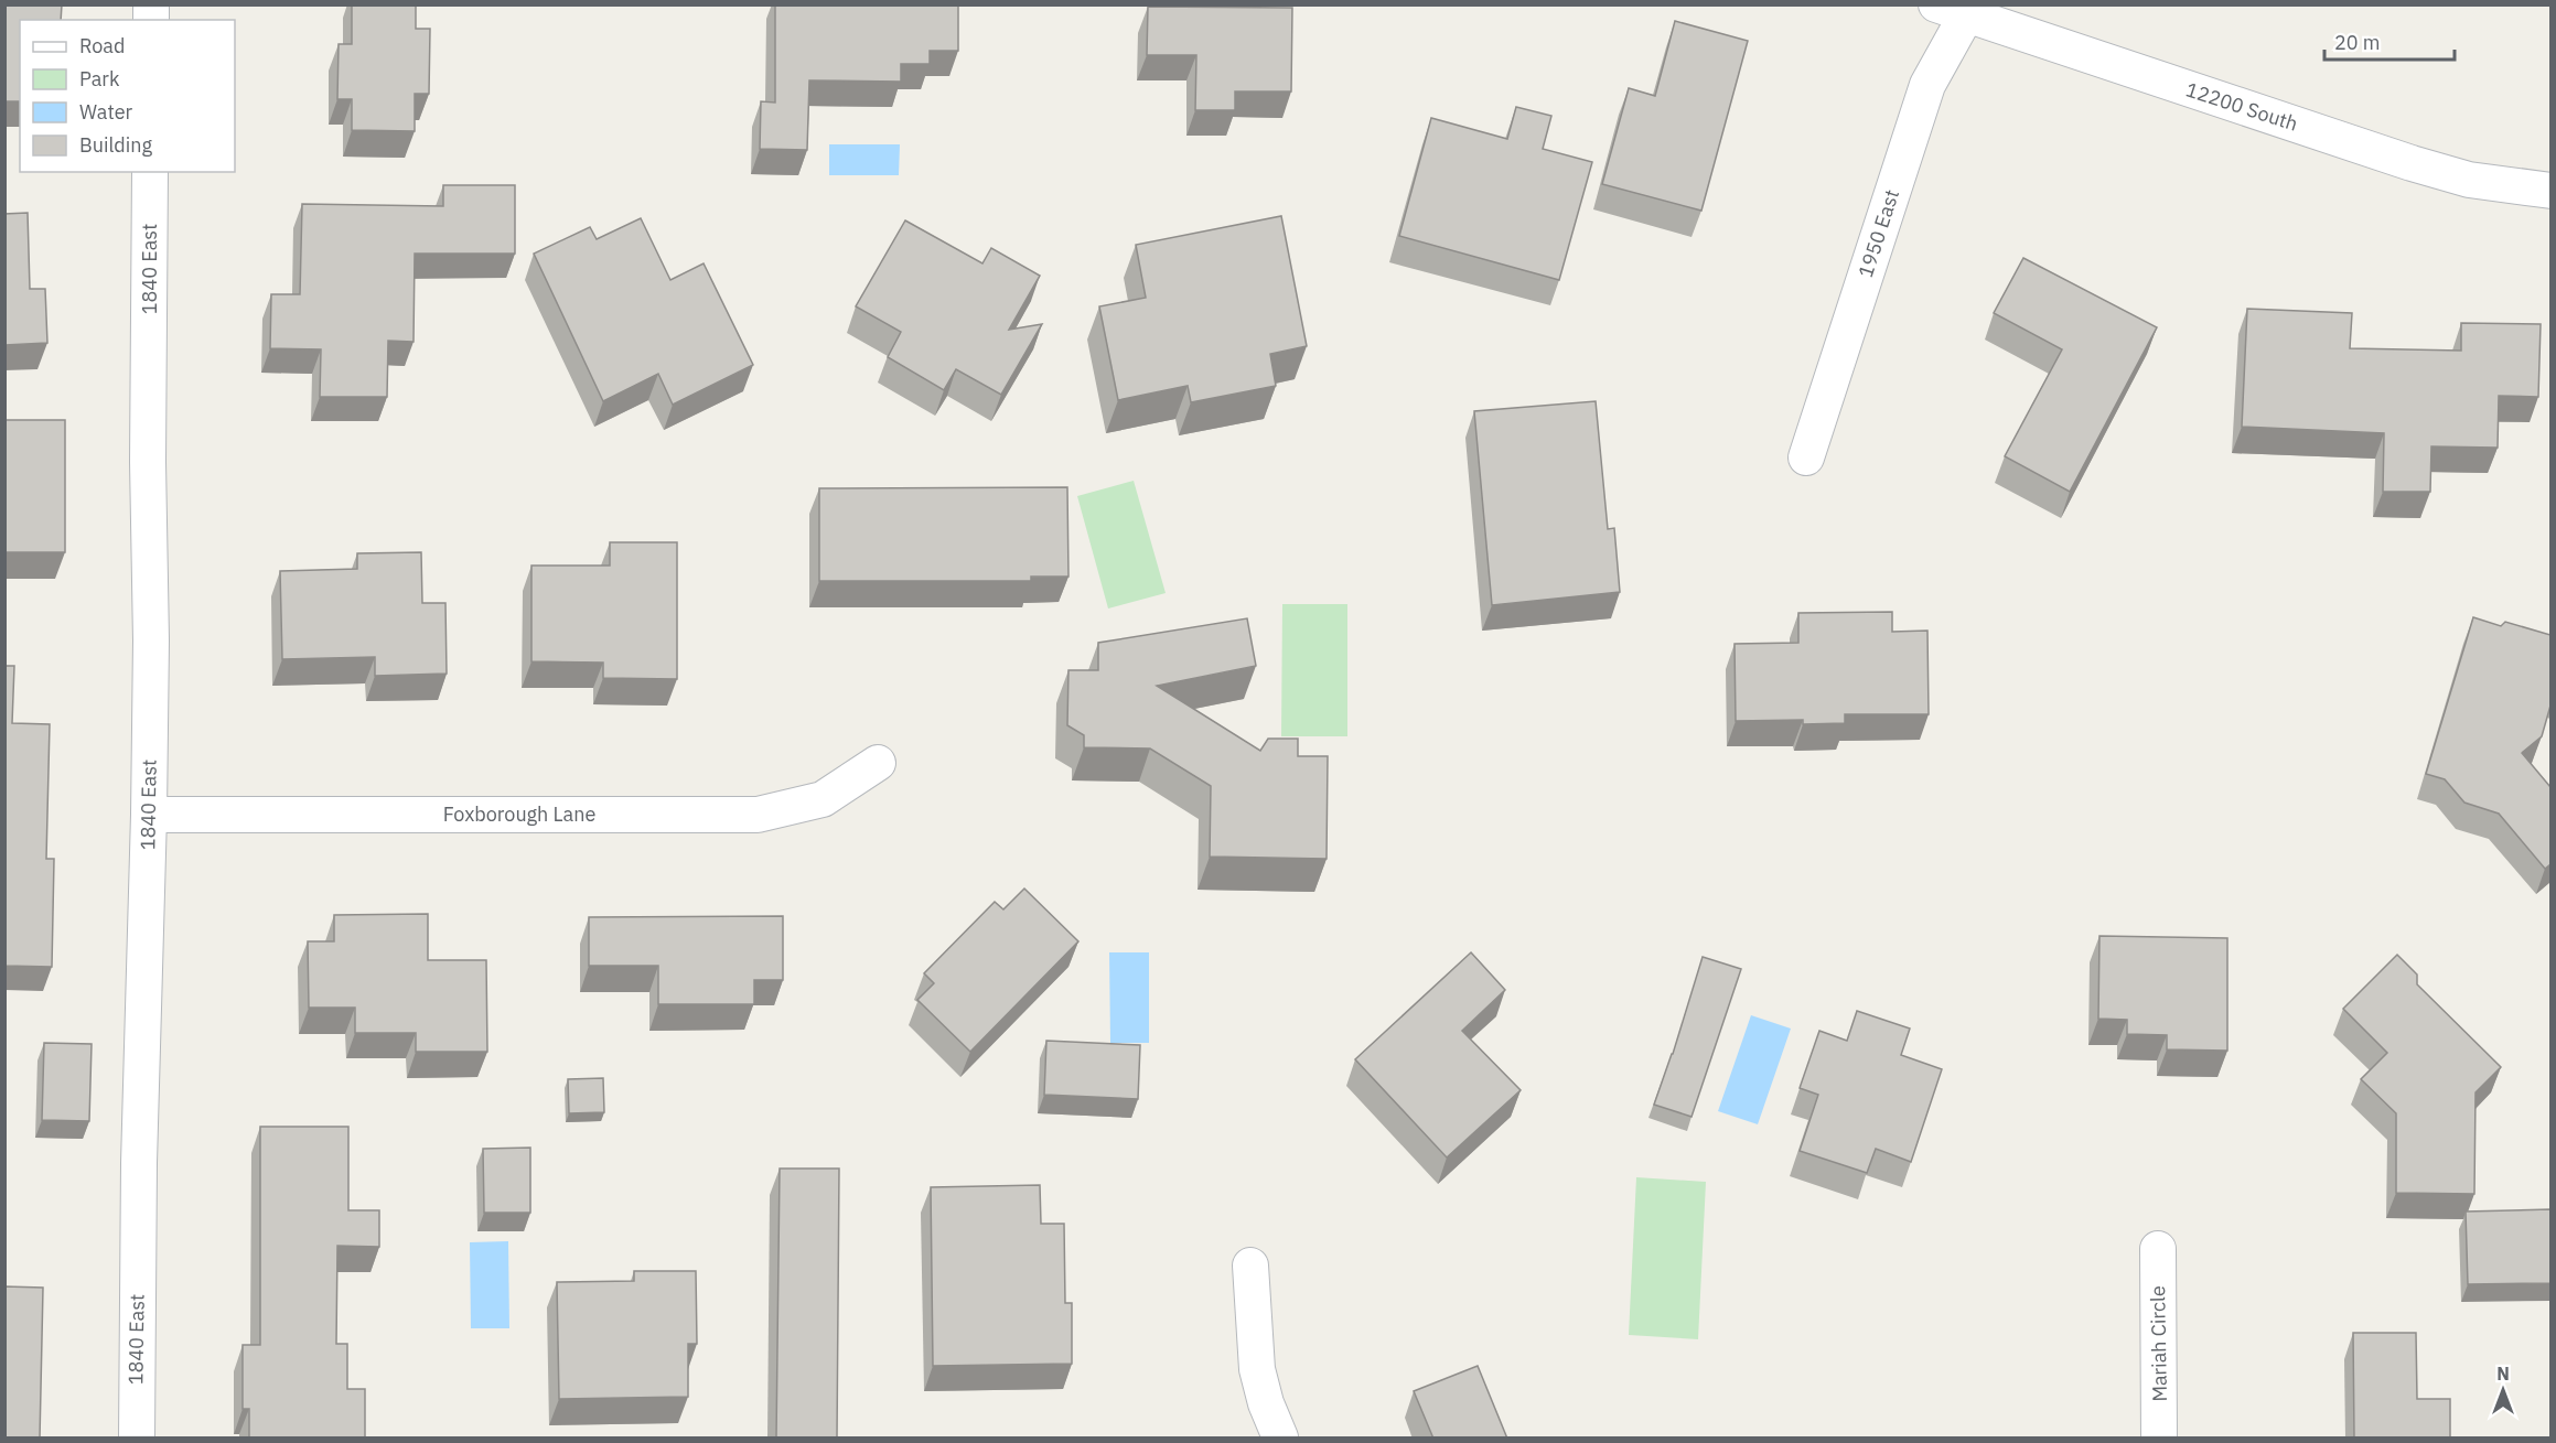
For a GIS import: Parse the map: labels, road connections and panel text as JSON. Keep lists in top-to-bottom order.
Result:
{
  "streets": {
    "street": [
      "12200 South",
      "1950 East",
      "1840 East",
      "Foxborough Lane",
      "Mariah Circle"
    ]
  },
  "crossings": [
    ["12200 South", "1950 East"],
    ["1840 East", "Foxborough Lane"]
  ],
  "legend": [
    "Road",
    "Park",
    "Water",
    "Building"
  ],
  "scale_bar": "20 m",
  "north": "top"
}
